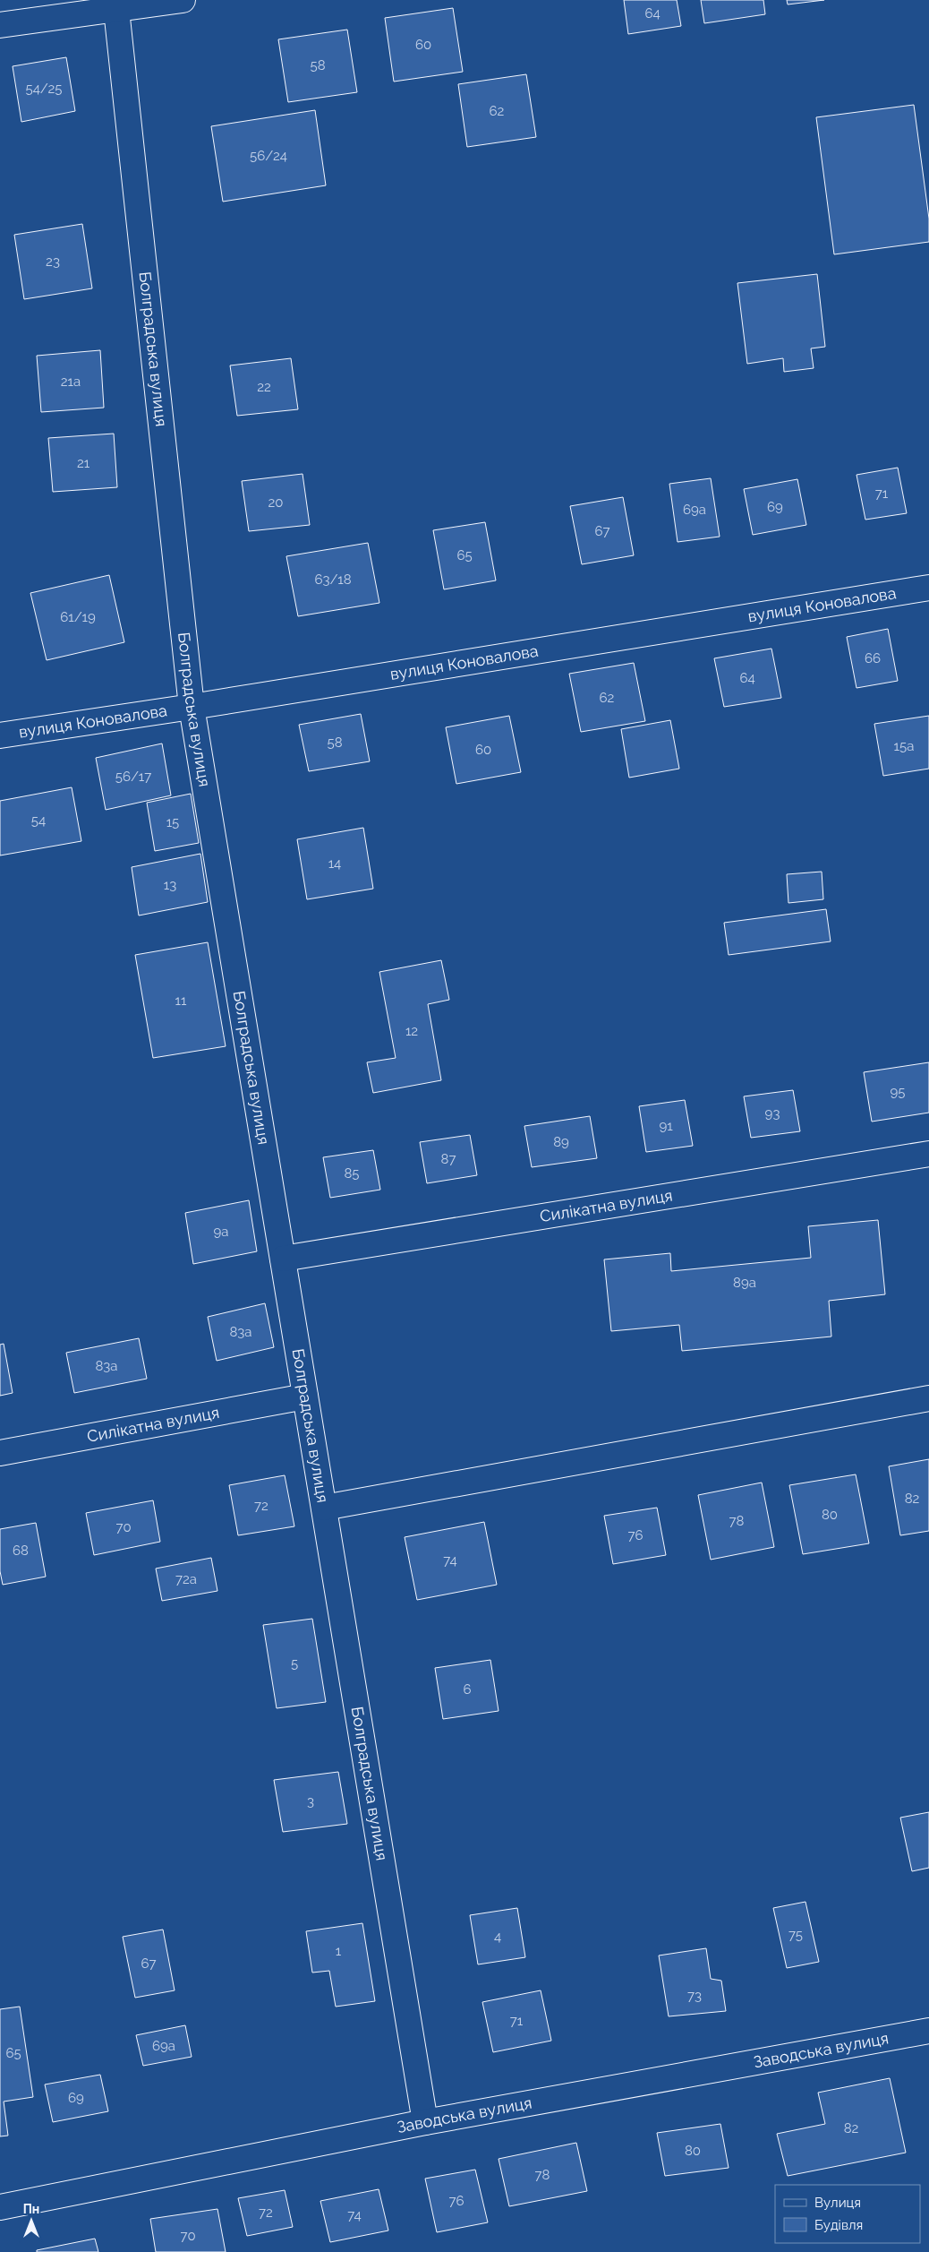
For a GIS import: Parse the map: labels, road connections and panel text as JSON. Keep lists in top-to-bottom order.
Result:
{
  "streets": {
    "street": [
      "Болградська вулиця",
      "вулиця Коновалова",
      "Силікатна вулиця",
      "Заводська вулиця"
    ]
  },
  "crossings": [
    ["Болградська вулиця", "вулиця Коновалова"],
    ["Болградська вулиця", "Силікатна вулиця"],
    ["Болградська вулиця", "Заводська вулиця"]
  ],
  "house_numbers": [
    "64",
    "60",
    "58",
    "54/25",
    "62",
    "56/24",
    "23",
    "21а",
    "22",
    "21",
    "71",
    "20",
    "69",
    "69а",
    "67",
    "65",
    "63/18",
    "61/19",
    "66",
    "64",
    "62",
    "58",
    "15а",
    "60",
    "56/17",
    "54",
    "15",
    "14",
    "13",
    "11",
    "12",
    "95",
    "93",
    "91",
    "89",
    "87",
    "85",
    "9а",
    "89а",
    "83а",
    "83а",
    "82",
    "72",
    "80",
    "78",
    "70",
    "76",
    "68",
    "74",
    "72а",
    "5",
    "6",
    "3",
    "75",
    "4",
    "1",
    "67",
    "73",
    "71",
    "69а",
    "65",
    "69",
    "82",
    "80",
    "78",
    "76",
    "72",
    "74",
    "70"
  ],
  "legend": ["Вулиця", "Будівля"],
  "north": "top"
}
